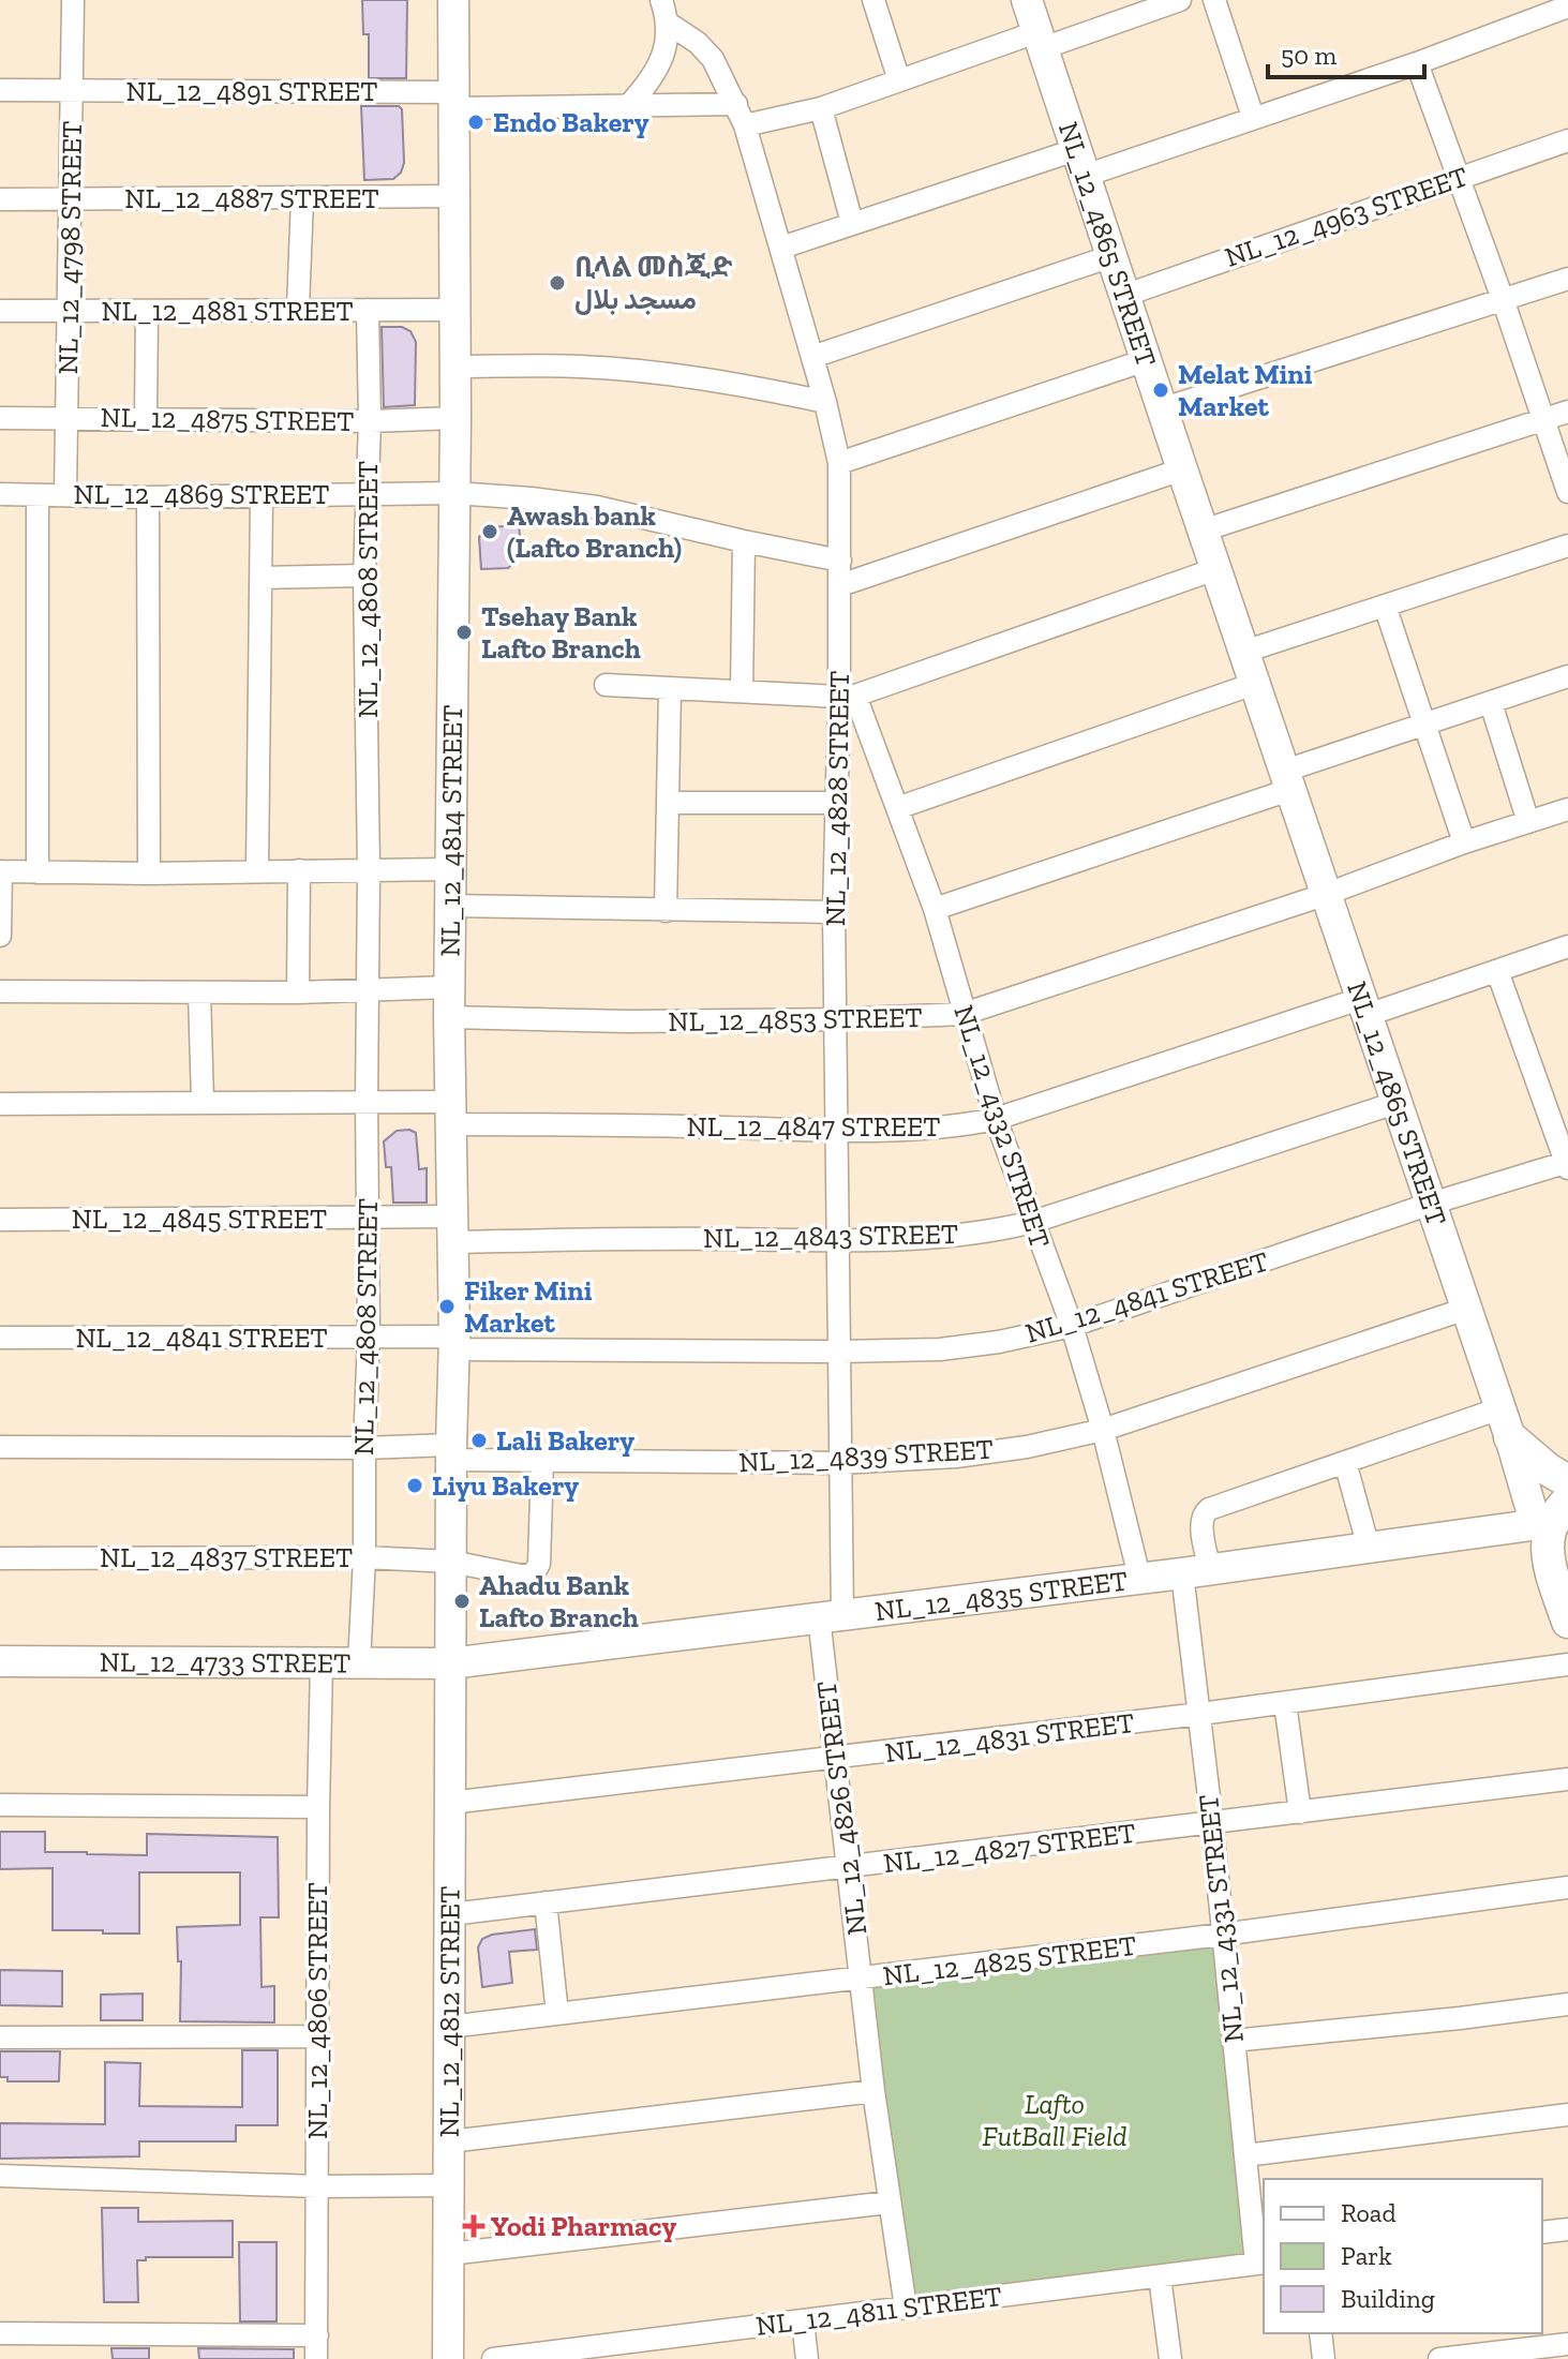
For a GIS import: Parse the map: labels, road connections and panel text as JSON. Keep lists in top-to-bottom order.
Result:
{
  "streets": {
    "street": [
      "NL_12_4891 STREET",
      "NL_12_4887 STREET",
      "NL_12_4963 STREET",
      "NL_12_4865 STREET",
      "NL_12_4798 STREET",
      "NL_12_4881 STREET",
      "NL_12_4875 STREET",
      "NL_12_4869 STREET",
      "NL_12_4808 STREET",
      "NL_12_4828 STREET",
      "NL_12_4814 STREET",
      "NL_12_4853 STREET",
      "NL_12_4847 STREET",
      "NL_12_4332 STREET",
      "NL_12_4845 STREET",
      "NL_12_4843 STREET",
      "NL_12_4841 STREET",
      "NL_12_4839 STREET",
      "NL_12_4837 STREET",
      "NL_12_4835 STREET",
      "NL_12_4733 STREET",
      "NL_12_4831 STREET",
      "NL_12_4826 STREET",
      "NL_12_4827 STREET",
      "NL_12_4331 STREET",
      "NL_12_4825 STREET",
      "NL_12_4806 STREET",
      "NL_12_4812 STREET",
      "NL_12_4811 STREET"
    ]
  },
  "crossings": [
    ["NL_12_4891 STREET", "NL_12_4798 STREET"],
    ["NL_12_4891 STREET", "NL_12_4828 STREET"],
    ["NL_12_4891 STREET", "NL_12_4814 STREET"],
    ["NL_12_4887 STREET", "NL_12_4798 STREET"],
    ["NL_12_4887 STREET", "NL_12_4814 STREET"],
    ["NL_12_4963 STREET", "NL_12_4865 STREET"],
    ["NL_12_4865 STREET", "NL_12_4853 STREET"],
    ["NL_12_4865 STREET", "NL_12_4847 STREET"],
    ["NL_12_4865 STREET", "NL_12_4843 STREET"],
    ["NL_12_4865 STREET", "NL_12_4841 STREET"],
    ["NL_12_4865 STREET", "NL_12_4839 STREET"],
    ["NL_12_4865 STREET", "NL_12_4835 STREET"],
    ["NL_12_4798 STREET", "NL_12_4881 STREET"],
    ["NL_12_4798 STREET", "NL_12_4875 STREET"],
    ["NL_12_4798 STREET", "NL_12_4869 STREET"],
    ["NL_12_4881 STREET", "NL_12_4808 STREET"],
    ["NL_12_4881 STREET", "NL_12_4814 STREET"],
    ["NL_12_4875 STREET", "NL_12_4808 STREET"],
    ["NL_12_4875 STREET", "NL_12_4814 STREET"],
    ["NL_12_4869 STREET", "NL_12_4808 STREET"],
    ["NL_12_4869 STREET", "NL_12_4828 STREET"],
    ["NL_12_4869 STREET", "NL_12_4814 STREET"],
    ["NL_12_4808 STREET", "NL_12_4853 STREET"],
    ["NL_12_4808 STREET", "NL_12_4847 STREET"],
    ["NL_12_4808 STREET", "NL_12_4845 STREET"],
    ["NL_12_4808 STREET", "NL_12_4841 STREET"],
    ["NL_12_4808 STREET", "NL_12_4839 STREET"],
    ["NL_12_4808 STREET", "NL_12_4837 STREET"],
    ["NL_12_4808 STREET", "NL_12_4733 STREET"],
    ["NL_12_4828 STREET", "NL_12_4853 STREET"],
    ["NL_12_4828 STREET", "NL_12_4847 STREET"],
    ["NL_12_4828 STREET", "NL_12_4332 STREET"],
    ["NL_12_4828 STREET", "NL_12_4843 STREET"],
    ["NL_12_4828 STREET", "NL_12_4841 STREET"],
    ["NL_12_4828 STREET", "NL_12_4839 STREET"],
    ["NL_12_4828 STREET", "NL_12_4835 STREET"],
    ["NL_12_4828 STREET", "NL_12_4826 STREET"],
    ["NL_12_4814 STREET", "NL_12_4853 STREET"],
    ["NL_12_4814 STREET", "NL_12_4847 STREET"],
    ["NL_12_4814 STREET", "NL_12_4845 STREET"],
    ["NL_12_4814 STREET", "NL_12_4843 STREET"],
    ["NL_12_4814 STREET", "NL_12_4841 STREET"],
    ["NL_12_4814 STREET", "NL_12_4839 STREET"],
    ["NL_12_4814 STREET", "NL_12_4837 STREET"],
    ["NL_12_4814 STREET", "NL_12_4835 STREET"],
    ["NL_12_4814 STREET", "NL_12_4733 STREET"],
    ["NL_12_4814 STREET", "NL_12_4812 STREET"],
    ["NL_12_4853 STREET", "NL_12_4332 STREET"],
    ["NL_12_4847 STREET", "NL_12_4332 STREET"],
    ["NL_12_4332 STREET", "NL_12_4843 STREET"],
    ["NL_12_4332 STREET", "NL_12_4841 STREET"],
    ["NL_12_4332 STREET", "NL_12_4839 STREET"],
    ["NL_12_4332 STREET", "NL_12_4835 STREET"],
    ["NL_12_4845 STREET", "NL_12_4843 STREET"],
    ["NL_12_4839 STREET", "NL_12_4837 STREET"],
    ["NL_12_4835 STREET", "NL_12_4733 STREET"],
    ["NL_12_4835 STREET", "NL_12_4826 STREET"],
    ["NL_12_4835 STREET", "NL_12_4331 STREET"],
    ["NL_12_4835 STREET", "NL_12_4812 STREET"],
    ["NL_12_4733 STREET", "NL_12_4806 STREET"],
    ["NL_12_4733 STREET", "NL_12_4812 STREET"],
    ["NL_12_4831 STREET", "NL_12_4826 STREET"],
    ["NL_12_4831 STREET", "NL_12_4331 STREET"],
    ["NL_12_4831 STREET", "NL_12_4812 STREET"],
    ["NL_12_4826 STREET", "NL_12_4827 STREET"],
    ["NL_12_4826 STREET", "NL_12_4825 STREET"],
    ["NL_12_4826 STREET", "NL_12_4811 STREET"],
    ["NL_12_4827 STREET", "NL_12_4331 STREET"],
    ["NL_12_4827 STREET", "NL_12_4812 STREET"],
    ["NL_12_4331 STREET", "NL_12_4825 STREET"],
    ["NL_12_4331 STREET", "NL_12_4811 STREET"],
    ["NL_12_4825 STREET", "NL_12_4812 STREET"]
  ],
  "parks": ["Lafto FutBall Field"],
  "places": {
    "other": [
      "Endo Bakery",
      "ቢላል መስጂድ مسجد بلال",
      "Melat Mini Market",
      "Awash bank (Lafto Branch)",
      "Tsehay Bank Lafto Branch",
      "Fiker Mini Market",
      "Lali Bakery",
      "Liyu Bakery",
      "Ahadu Bank Lafto Branch"
    ],
    "health": ["Yodi Pharmacy"]
  },
  "legend": ["Road", "Park", "Building"],
  "scale_bar": "50 m"
}
